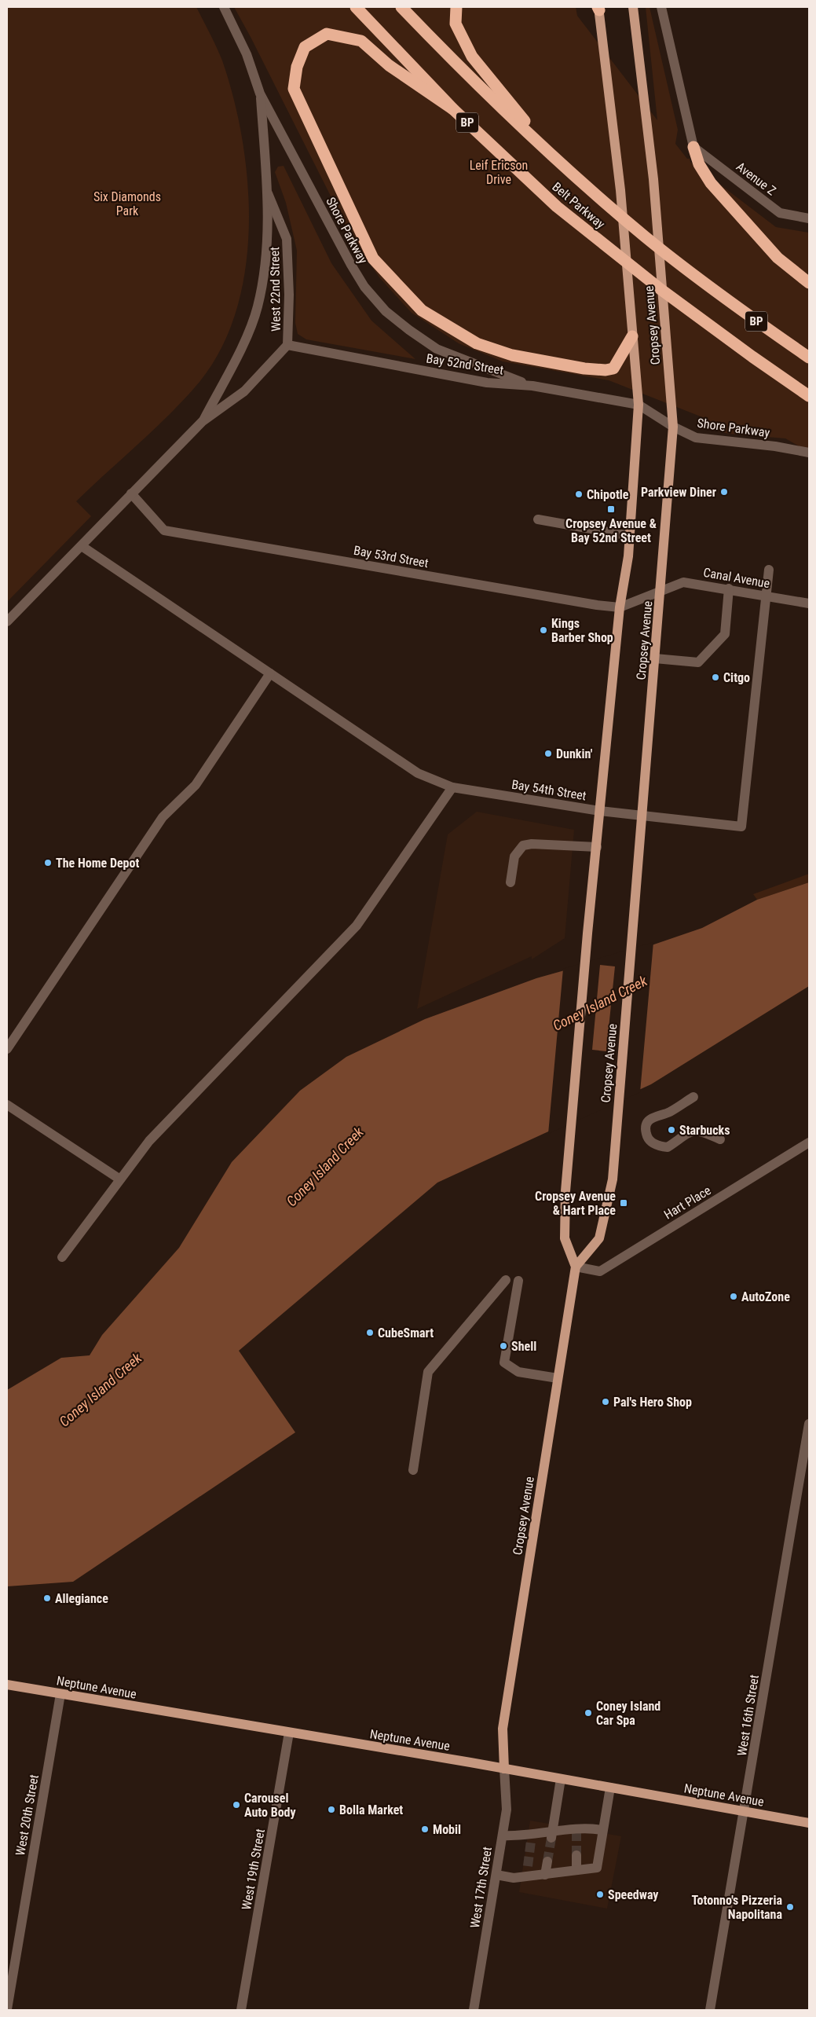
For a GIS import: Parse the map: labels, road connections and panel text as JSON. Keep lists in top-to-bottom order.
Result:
{
  "streets": {
    "highway": ["BP", "Belt Parkway"],
    "main road": ["Cropsey Avenue", "Neptune Avenue"],
    "street": [
      "Avenue Z",
      "Shore Parkway",
      "West 22nd Street",
      "Bay 52nd Street",
      "Bay 53rd Street",
      "Canal Avenue",
      "Bay 54th Street",
      "Hart Place",
      "West 16th Street",
      "West 20th Street",
      "West 19th Street",
      "West 17th Street"
    ]
  },
  "crossings": [
    ["Shore Parkway", "West 22nd Street"],
    ["Shore Parkway", "Cropsey Avenue"],
    ["Shore Parkway", "Bay 52nd Street"],
    ["West 22nd Street", "Bay 52nd Street"],
    ["West 22nd Street", "Bay 53rd Street"],
    ["West 22nd Street", "Bay 54th Street"],
    ["Cropsey Avenue", "Bay 52nd Street"],
    ["Cropsey Avenue", "Bay 53rd Street"],
    ["Cropsey Avenue", "Canal Avenue"],
    ["Cropsey Avenue", "Bay 54th Street"],
    ["Cropsey Avenue", "Hart Place"],
    ["Cropsey Avenue", "Neptune Avenue"],
    ["Cropsey Avenue", "West 17th Street"],
    ["Bay 53rd Street", "Canal Avenue"],
    ["Canal Avenue", "Bay 54th Street"],
    ["Neptune Avenue", "West 16th Street"],
    ["Neptune Avenue", "West 20th Street"],
    ["Neptune Avenue", "West 19th Street"],
    ["Neptune Avenue", "West 17th Street"]
  ],
  "water": ["Coney Island Creek"],
  "parks": ["Leif Ericson Drive", "Six Diamonds Park"],
  "places": {
    "other": [
      "Parkview Diner",
      "Chipotle",
      "Kings Barber Shop",
      "Citgo",
      "Dunkin'",
      "The Home Depot",
      "Starbucks",
      "AutoZone",
      "CubeSmart",
      "Shell",
      "Pal's Hero Shop",
      "Allegiance",
      "Coney Island Car Spa",
      "Carousel Auto Body",
      "Bolla Market",
      "Mobil",
      "Speedway",
      "Totonno's Pizzeria Napolitana"
    ],
    "transit": ["Cropsey Avenue & Bay 52nd Street", "Cropsey Avenue & Hart Place"]
  }
}
